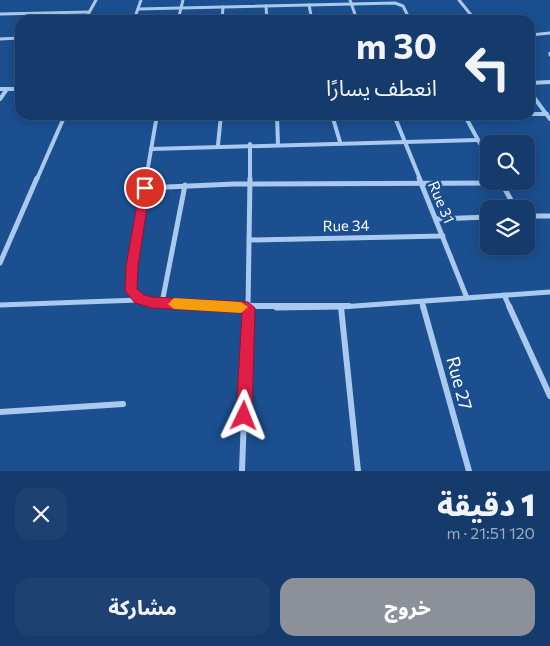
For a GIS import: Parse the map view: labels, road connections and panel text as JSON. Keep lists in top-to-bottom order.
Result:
{
  "streets": {
    "street": ["Rue 31", "Rue 34", "Rue 27"]
  },
  "crossings": [
    ["Rue 31", "Rue 34"]
  ],
  "page": {
    "turn": ["30 m", "انعطف يسارًا"],
    "heading": ["1 دقيقة", "120 m · 21:51"],
    "buttons": ["خروج", "مشاركة"]
  }
}
